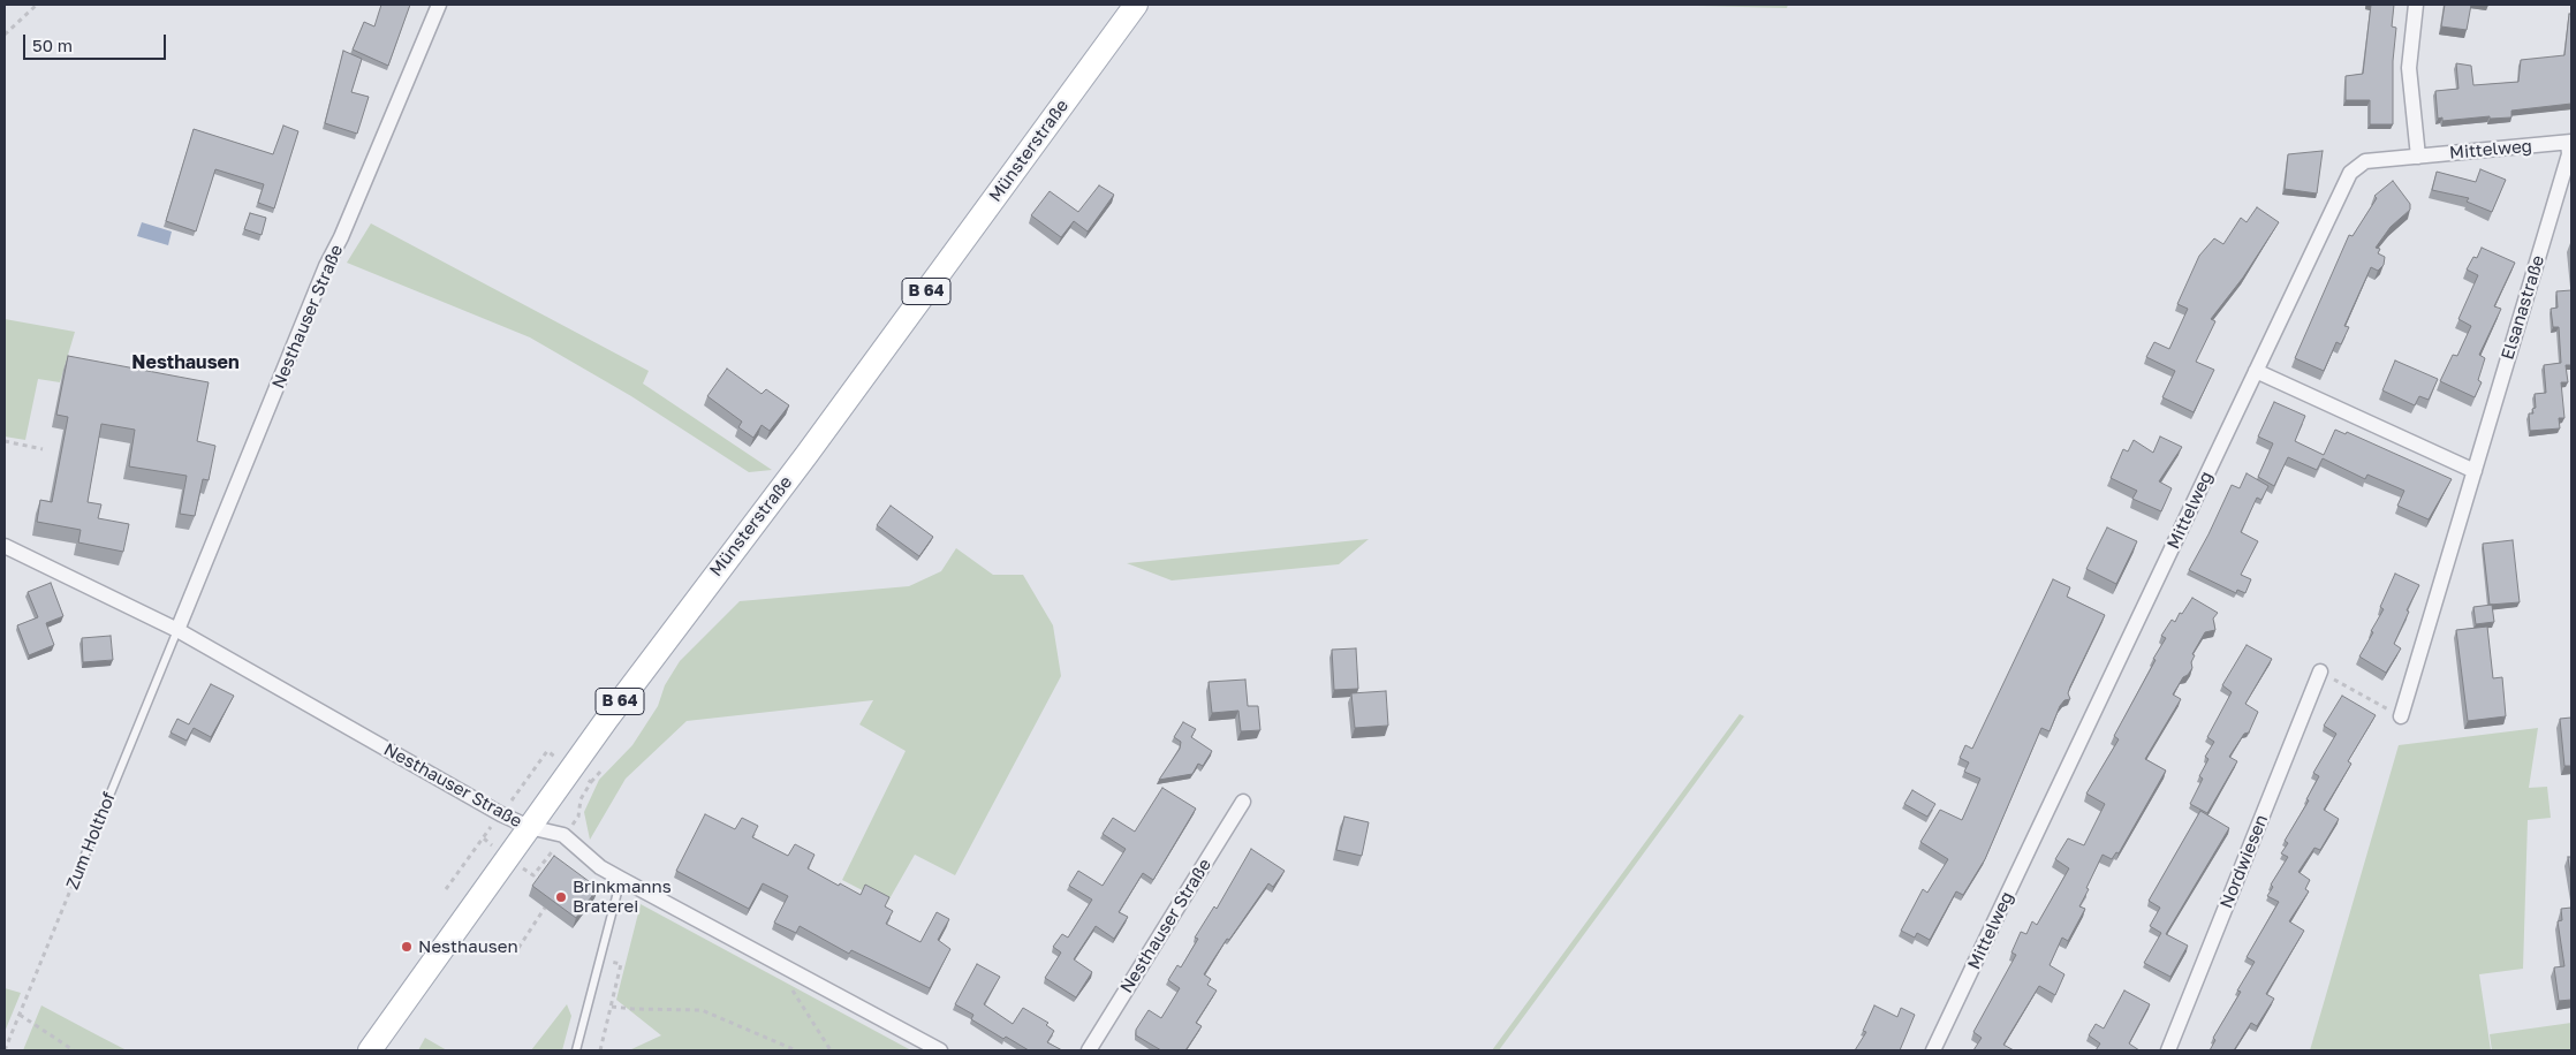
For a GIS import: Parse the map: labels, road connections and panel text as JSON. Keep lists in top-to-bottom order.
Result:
{
  "streets": {
    "main road": ["Münsterstraße", "B 64"],
    "street": [
      "Mittelweg",
      "Elsanastraße",
      "Nesthauser Straße",
      "Nordwiesen"
    ],
    "lane": ["Zum Holthof"]
  },
  "crossings": [
    ["Mittelweg", "Elsanastraße"],
    ["Münsterstraße", "Nesthauser Straße"],
    ["Nesthauser Straße", "Zum Holthof"]
  ],
  "districts": ["Nesthausen"],
  "places": ["Brinkmanns Braterei", "Nesthausen"],
  "scale_bar": "50 m"
}
